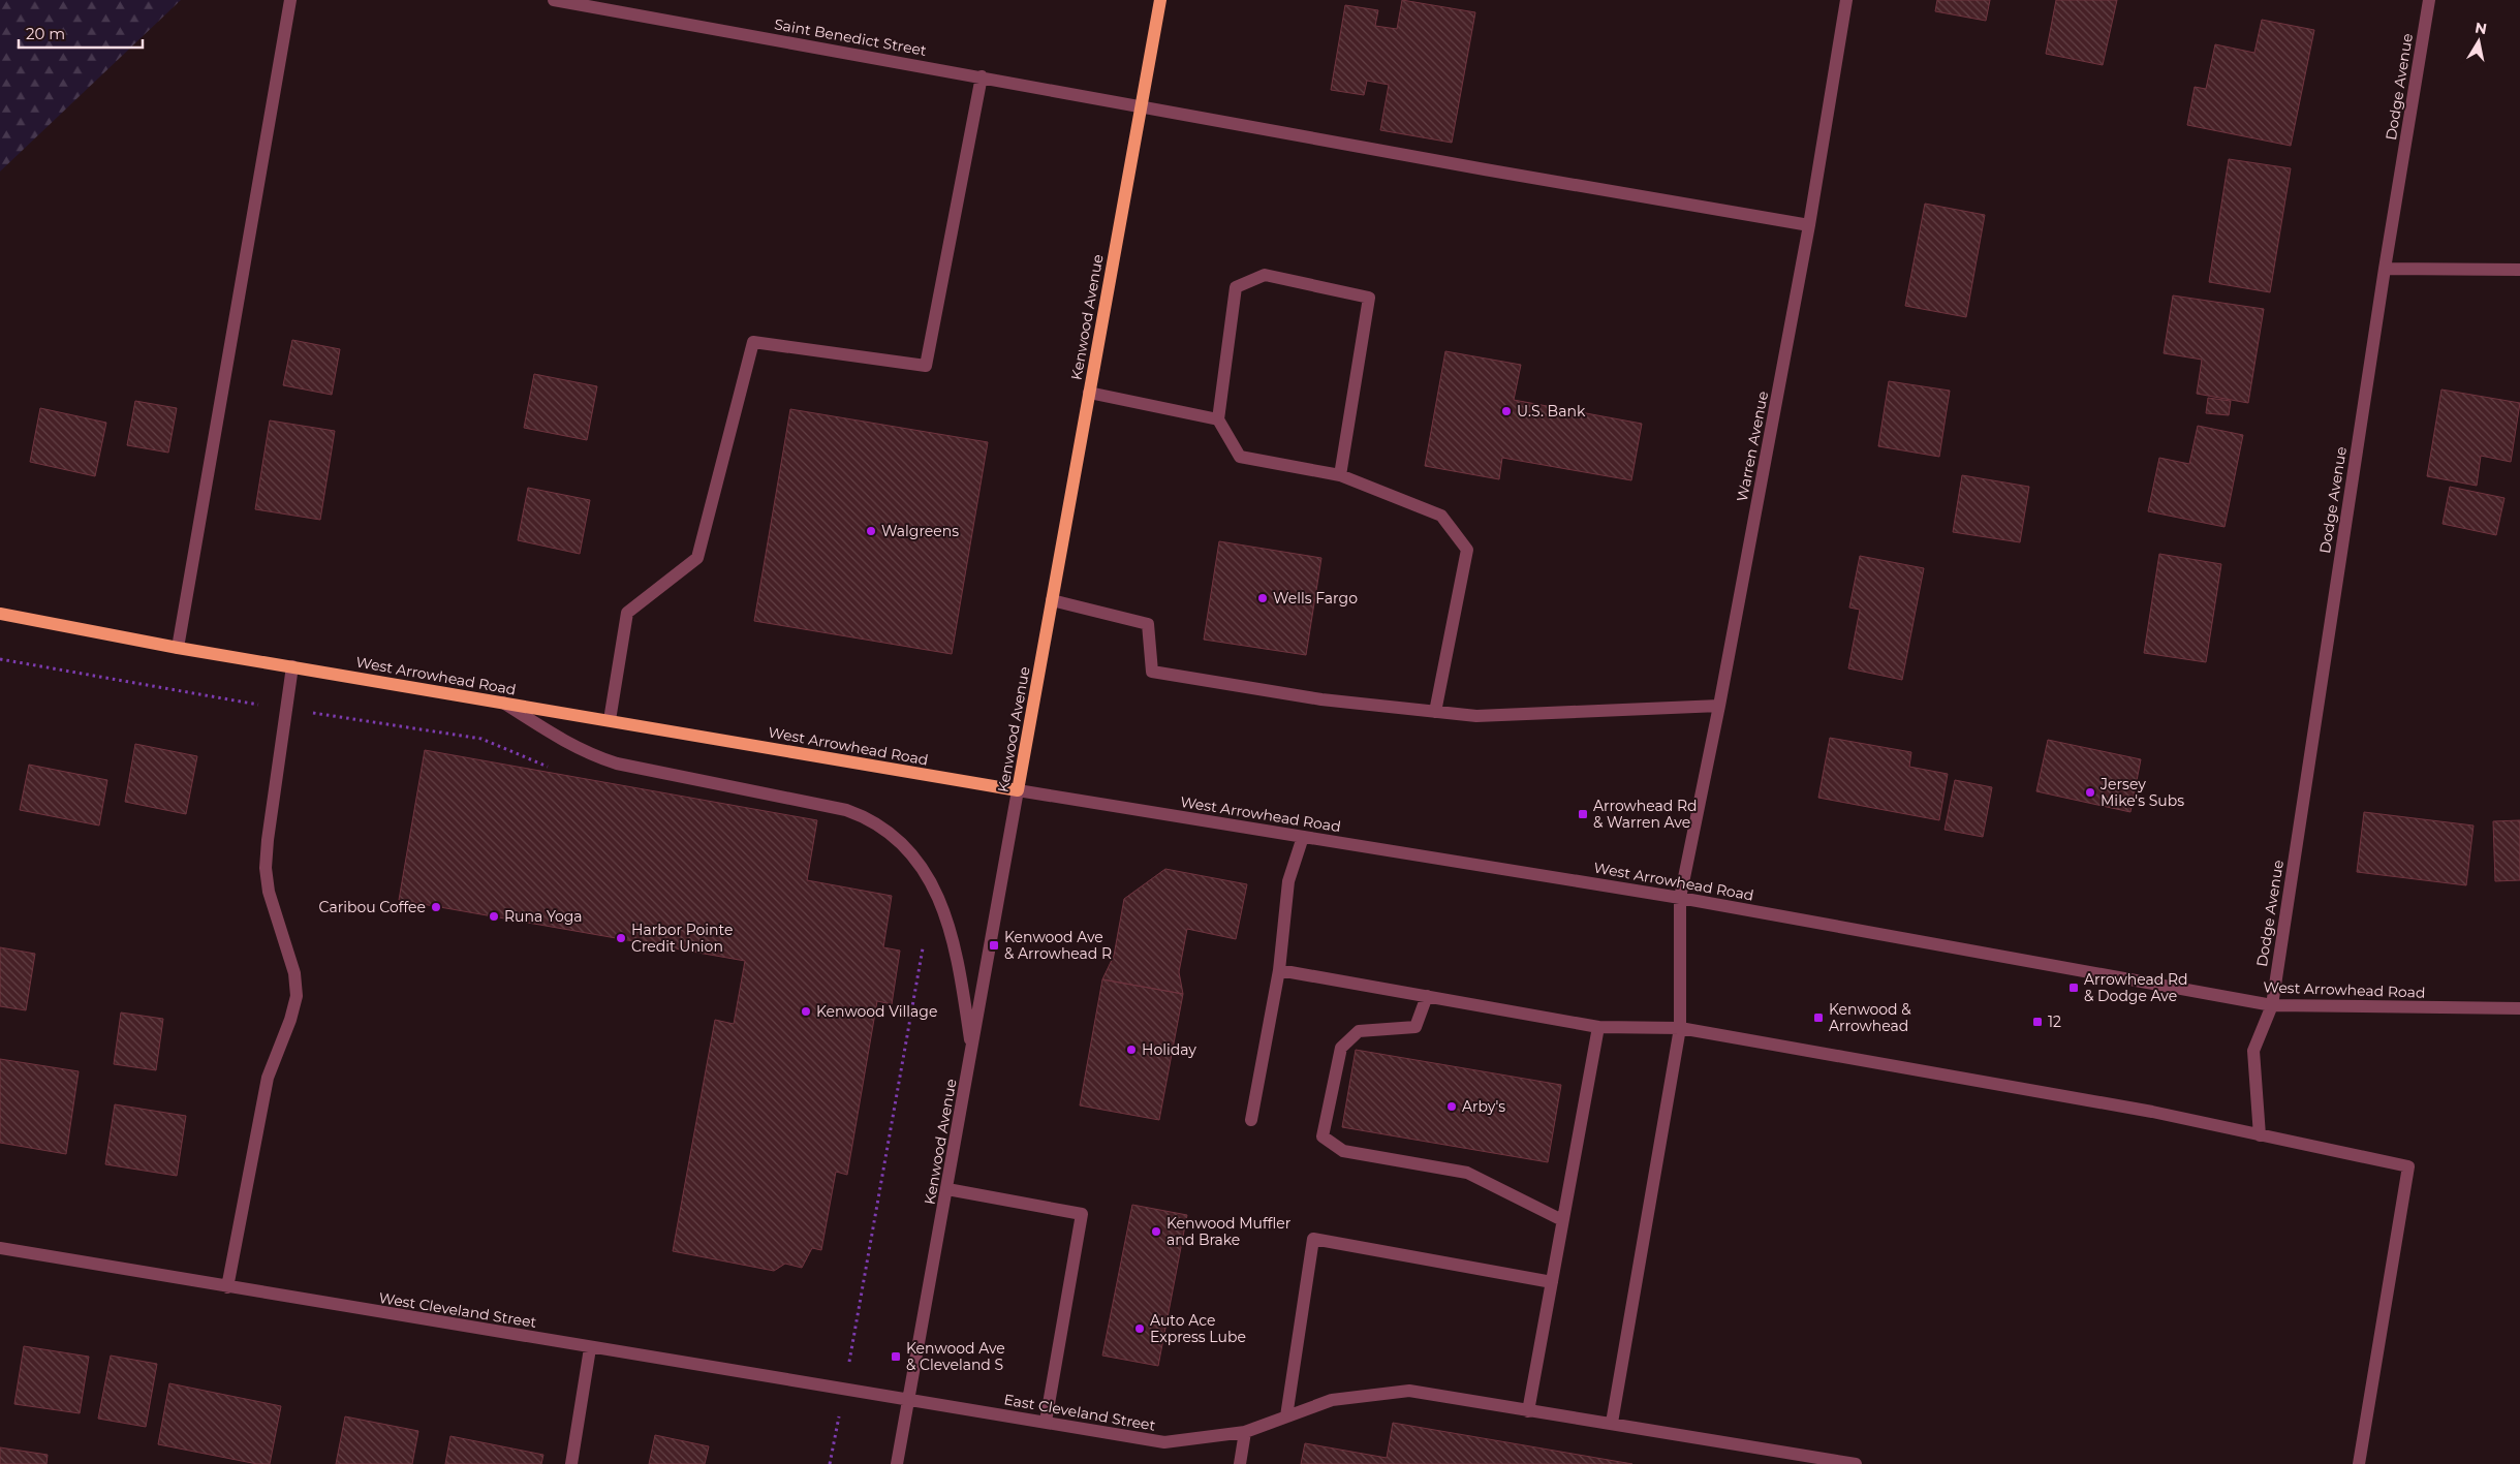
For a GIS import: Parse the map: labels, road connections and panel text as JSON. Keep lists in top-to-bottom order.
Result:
{
  "streets": {
    "main road": ["Kenwood Avenue", "West Arrowhead Road"],
    "street": [
      "Saint Benedict Street",
      "Dodge Avenue",
      "Warren Avenue",
      "West Cleveland Street",
      "East Cleveland Street"
    ]
  },
  "crossings": [
    ["Saint Benedict Street", "Kenwood Avenue"],
    ["Saint Benedict Street", "Warren Avenue"],
    ["Dodge Avenue", "West Arrowhead Road"],
    ["Kenwood Avenue", "West Arrowhead Road"],
    ["Kenwood Avenue", "West Cleveland Street"],
    ["Kenwood Avenue", "East Cleveland Street"],
    ["Warren Avenue", "West Arrowhead Road"],
    ["Warren Avenue", "East Cleveland Street"],
    ["West Cleveland Street", "East Cleveland Street"]
  ],
  "places": {
    "other": [
      "U.S. Bank",
      "Walgreens",
      "Wells Fargo",
      "Jersey Mike's Subs",
      "Caribou Coffee",
      "Runa Yoga",
      "Harbor Pointe Credit Union",
      "Kenwood Village",
      "Holiday",
      "Arby's",
      "Kenwood Muffler and Brake",
      "Auto Ace Express Lube"
    ],
    "transit": [
      "Arrowhead Rd & Warren Ave",
      "Kenwood Ave & Arrowhead R",
      "Arrowhead Rd & Dodge Ave",
      "Kenwood & Arrowhead",
      "12",
      "Kenwood Ave & Cleveland S"
    ]
  },
  "scale_bar": "20 m",
  "north": "top"
}
